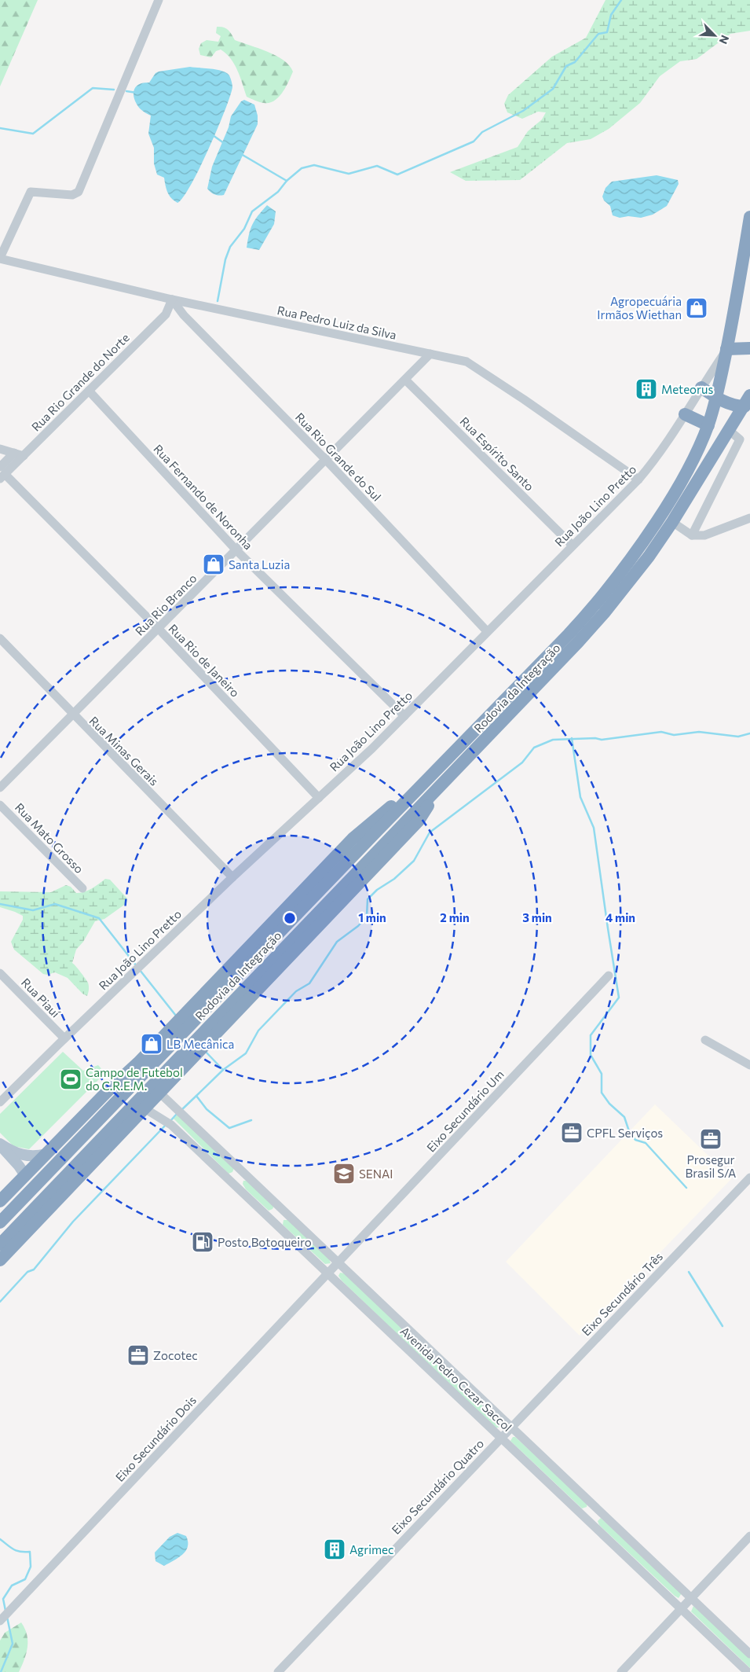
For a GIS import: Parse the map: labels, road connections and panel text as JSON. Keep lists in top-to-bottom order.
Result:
{
  "streets": {
    "highway": ["Rodovia da Integração"],
    "street": [
      "Rua Pedro Luiz da Silva",
      "Rua Rio Grande do Norte",
      "Rua Espírito Santo",
      "Rua Rio Grande do Sul",
      "Rua Fernando de Noronha",
      "Rua João Lino Pretto",
      "Rua Rio Branco",
      "Rua Rio de Janeiro",
      "Rua Minas Gerais",
      "Rua Mato Grosso",
      "Rua Piauí",
      "Eixo Secundário Um",
      "Eixo Secundário Três",
      "Avenida Pedro Cezar Saccol",
      "Eixo Secundário Dois",
      "Eixo Secundário Quatro"
    ]
  },
  "crossings": [
    ["Rua Pedro Luiz da Silva", "Rua Rio Grande do Norte"],
    ["Rua Pedro Luiz da Silva", "Rua Rio Grande do Sul"],
    ["Rua Pedro Luiz da Silva", "Rua João Lino Pretto"],
    ["Rua Pedro Luiz da Silva", "Rua Rio Branco"],
    ["Rua Rio Grande do Norte", "Rua Rio Grande do Sul"],
    ["Rua Rio Grande do Norte", "Rua Fernando de Noronha"],
    ["Rua Rio Grande do Norte", "Rua Rio de Janeiro"],
    ["Rua Espírito Santo", "Rua João Lino Pretto"],
    ["Rua Espírito Santo", "Rua Rio Branco"],
    ["Rua Rio Grande do Sul", "Rua João Lino Pretto"],
    ["Rua Rio Grande do Sul", "Rua Rio Branco"],
    ["Rua Fernando de Noronha", "Rua João Lino Pretto"],
    ["Rua Fernando de Noronha", "Rua Rio Branco"],
    ["Rua João Lino Pretto", "Rua Rio de Janeiro"],
    ["Rua João Lino Pretto", "Rodovia da Integração"],
    ["Rua João Lino Pretto", "Rua Minas Gerais"],
    ["Rua João Lino Pretto", "Rua Piauí"],
    ["Rua Rio Branco", "Rua Rio de Janeiro"],
    ["Rua Rio Branco", "Rua Minas Gerais"],
    ["Eixo Secundário Um", "Avenida Pedro Cezar Saccol"],
    ["Eixo Secundário Um", "Eixo Secundário Dois"],
    ["Eixo Secundário Três", "Avenida Pedro Cezar Saccol"],
    ["Eixo Secundário Três", "Eixo Secundário Quatro"],
    ["Avenida Pedro Cezar Saccol", "Eixo Secundário Dois"],
    ["Avenida Pedro Cezar Saccol", "Eixo Secundário Quatro"]
  ],
  "places": {
    "shop": ["Agropecuária Irmãos Wiethan", "Santa Luzia", "LB Mecânica"],
    "building": ["Meteorus", "Agrimec"],
    "sports": ["Campo de Futebol do C.R.E.M."],
    "office": ["CPFL Serviços", "Prosegur Brasil S/A", "Zocotec"],
    "school or university": ["SENAI"],
    "fuel station": ["Posto Botoqueiro"]
  },
  "north": "bottom right",
  "rings": [
    "1 min",
    "2 min",
    "3 min",
    "4 min"
  ]
}
